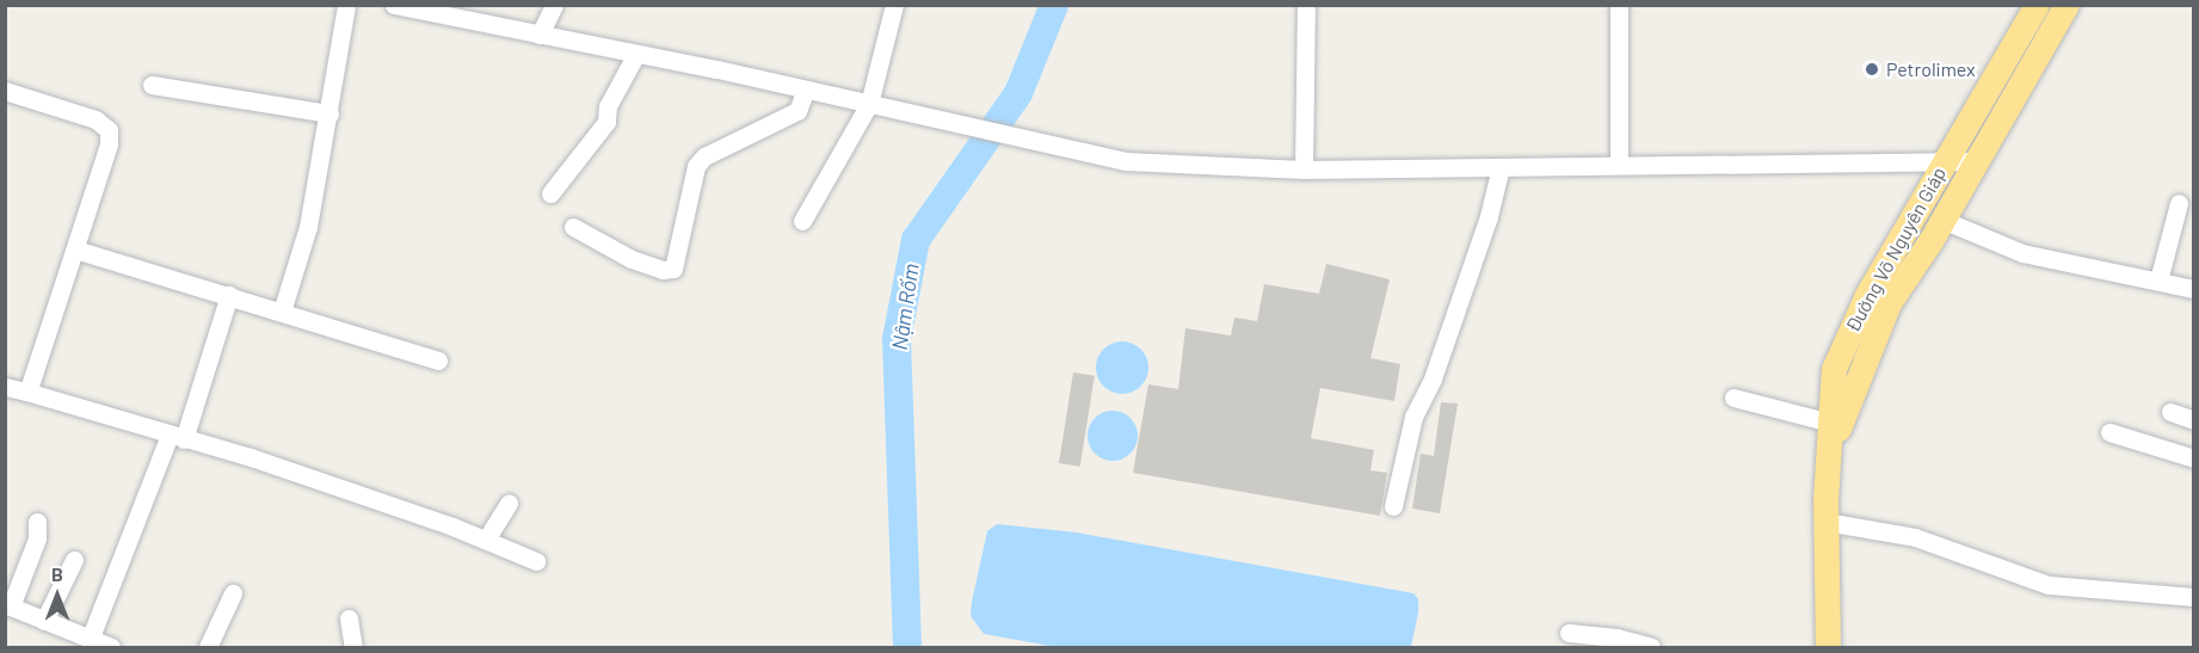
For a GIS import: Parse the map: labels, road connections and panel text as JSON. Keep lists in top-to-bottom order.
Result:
{
  "streets": {
    "highway": ["Đường Võ Nguyên Giáp"]
  },
  "water": ["Nậm Rốm"],
  "places": ["Petrolimex"],
  "north": "top"
}
